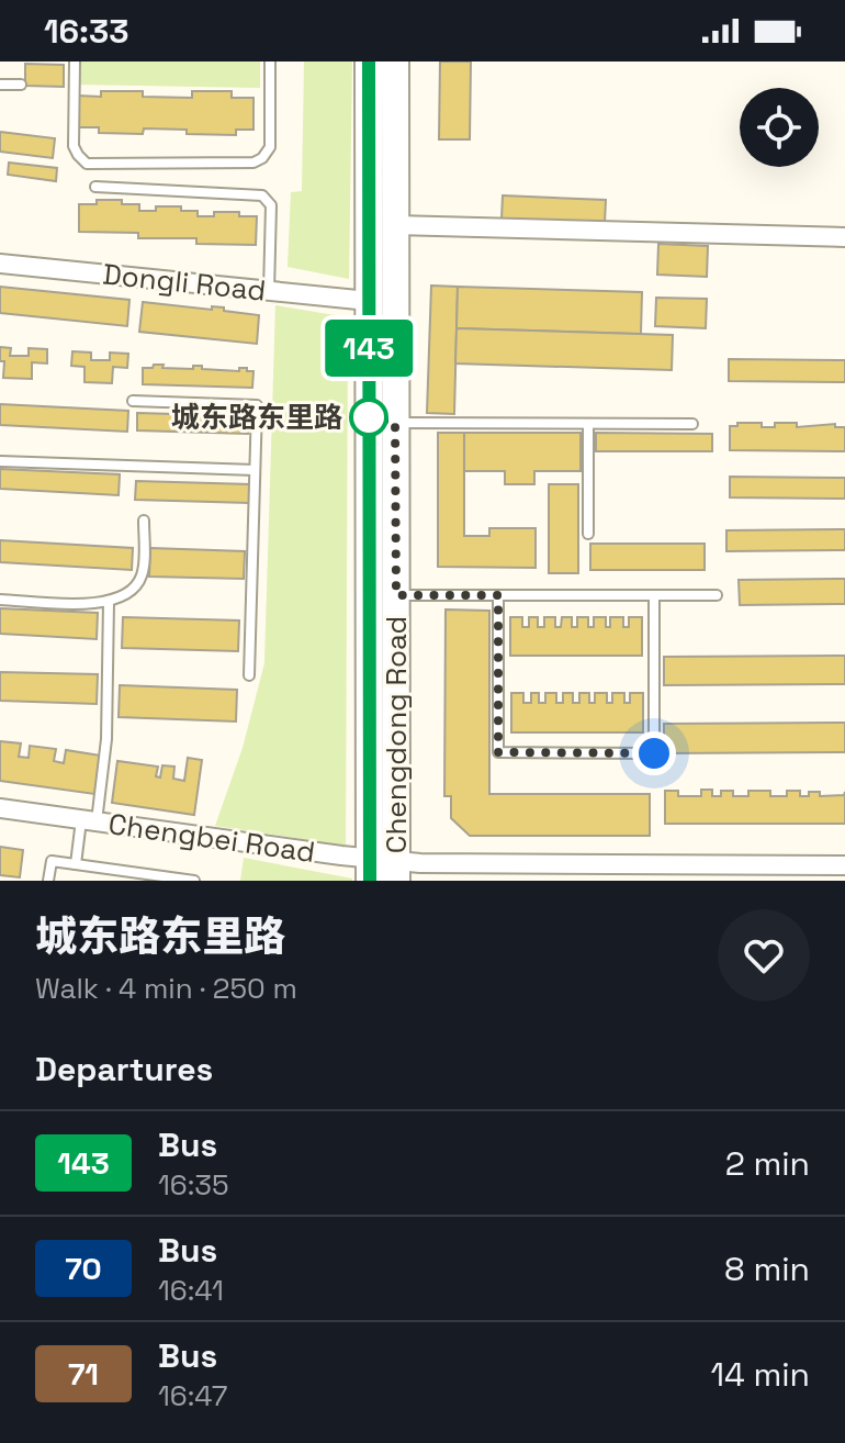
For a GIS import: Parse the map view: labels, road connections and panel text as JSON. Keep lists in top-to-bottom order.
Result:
{
  "streets": {
    "main road": ["Chengdong Road"],
    "street": ["Dongli Road", "Chengbei Road"]
  },
  "crossings": [
    ["Dongli Road", "Chengdong Road"],
    ["Chengdong Road", "Chengbei Road"]
  ],
  "places": ["城东路东里路"],
  "lines": ["bus line 143"],
  "page": {
    "status": "16:33",
    "on_map": "143",
    "heading": [
      ["城东路东里路", "Walk · 4 min · 250 m"],
      "Departures"
    ],
    "list": [
      {
        "mark": "143",
        "name": "Bus",
        "note": "16:35",
        "value": "2 min"
      },
      {
        "mark": "70",
        "name": "Bus",
        "note": "16:41",
        "value": "8 min"
      },
      {
        "mark": "71",
        "name": "Bus",
        "note": "16:47",
        "value": "14 min"
      }
    ]
  }
}
